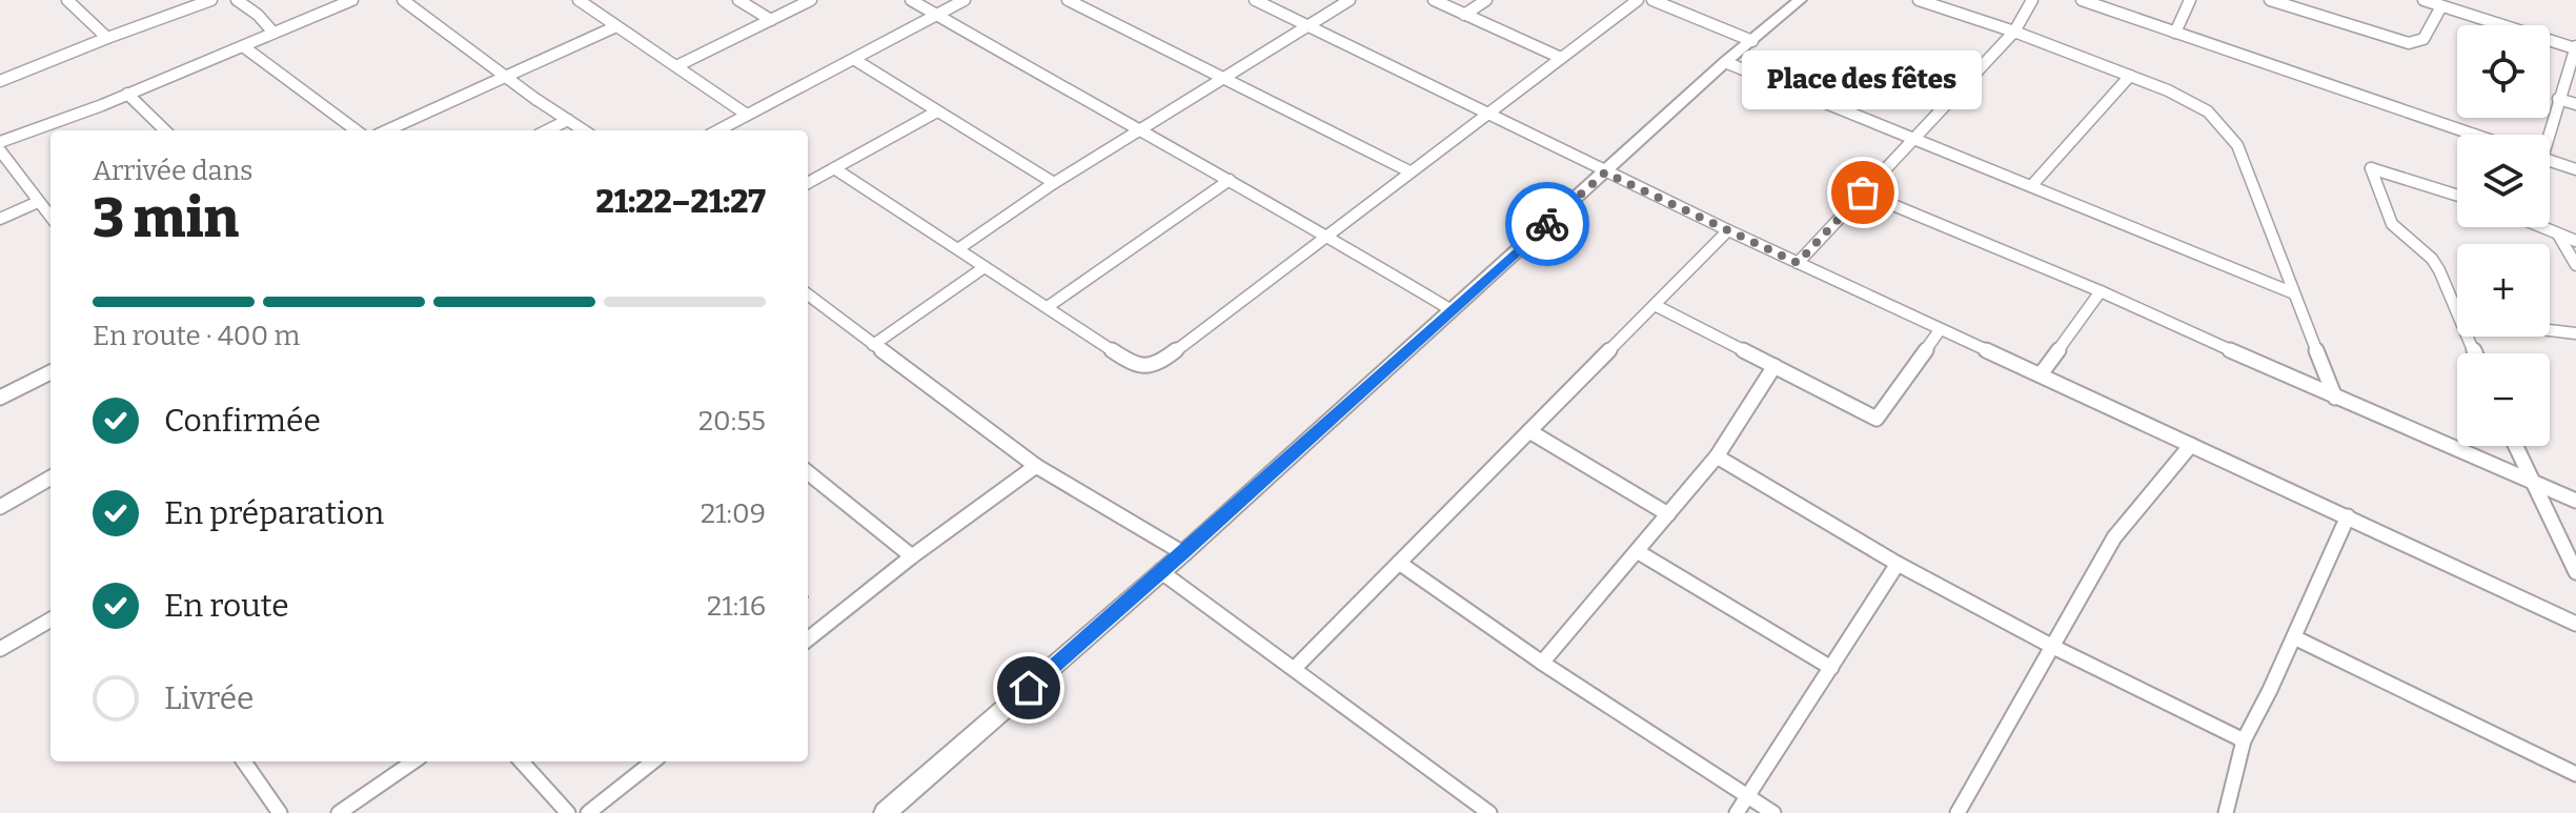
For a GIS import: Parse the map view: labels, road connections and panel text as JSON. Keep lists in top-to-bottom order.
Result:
{
  "places": ["Place des fêtes"],
  "page": {
    "map_buttons": ["+", "−"],
    "bubble": "Place des fêtes",
    "heading": ["3 min", "Arrivée dans", "21:22–21:27"],
    "bar": "En route · 400 m",
    "list": [
      ["Confirmée", "20:55"],
      ["En préparation", "21:09"],
      ["En route", "21:16"],
      "Livrée"
    ]
  }
}
